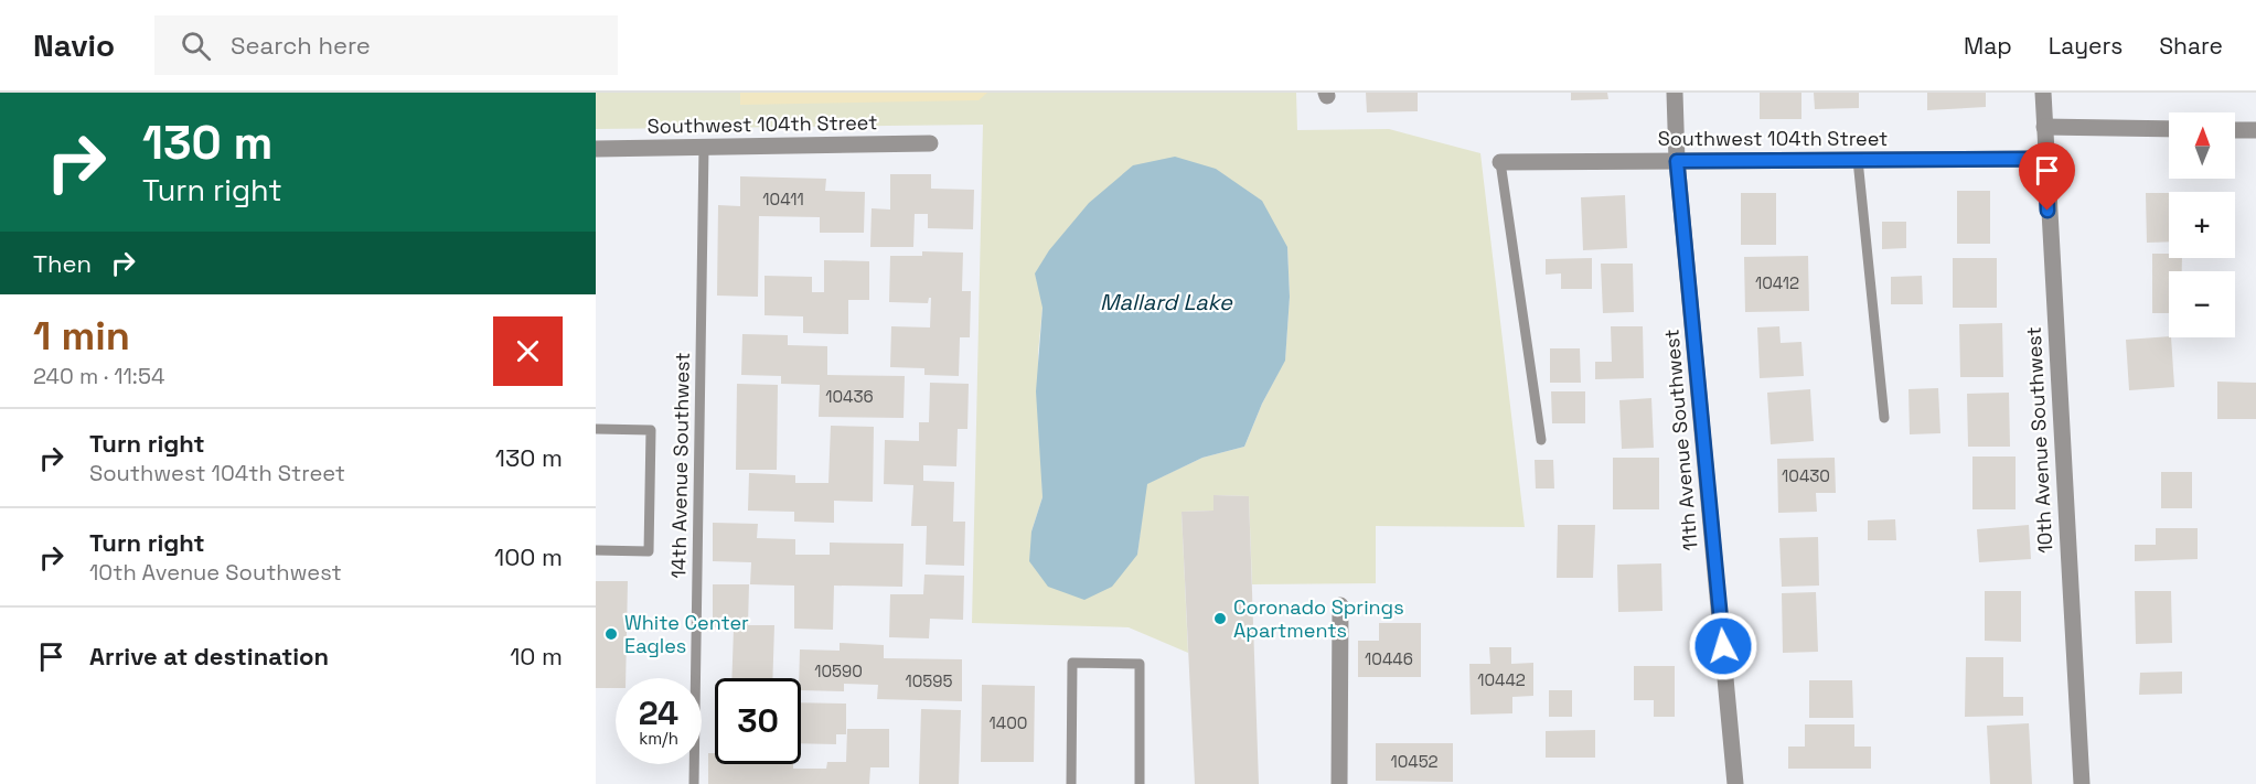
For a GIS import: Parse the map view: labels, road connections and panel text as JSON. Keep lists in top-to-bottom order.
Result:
{
  "streets": {
    "street": ["Southwest 104th Street", "11th Avenue Southwest", "10th Avenue Southwest"],
    "lane": ["14th Avenue Southwest"]
  },
  "crossings": [
    ["Southwest 104th Street", "11th Avenue Southwest"],
    ["Southwest 104th Street", "10th Avenue Southwest"],
    ["Southwest 104th Street", "14th Avenue Southwest"]
  ],
  "water": ["Mallard Lake"],
  "places": ["Coronado Springs Apartments", "White Center Eagles"],
  "house_numbers": [
    "10411",
    "10412",
    "10436",
    "10430",
    "10446",
    "10590",
    "10442",
    "10595",
    "1400",
    "10452"
  ],
  "north": "top",
  "page": {
    "header": "Navio",
    "search": "Search here",
    "nav": ["Map", "Layers", "Share"],
    "turn": ["130 m", "Turn right"],
    "map_buttons": ["+", "−"],
    "then": "Then",
    "heading": ["1 min", "240 m · 11:54"],
    "list": [
      {
        "name": "Turn right",
        "note": "Southwest 104th Street",
        "value": "130 m"
      },
      {
        "name": "Turn right",
        "note": "10th Avenue Southwest",
        "value": "100 m"
      },
      {
        "name": "Arrive at destination",
        "value": "10 m"
      }
    ],
    "speed": "24 km/h",
    "limit": "30"
  }
}
